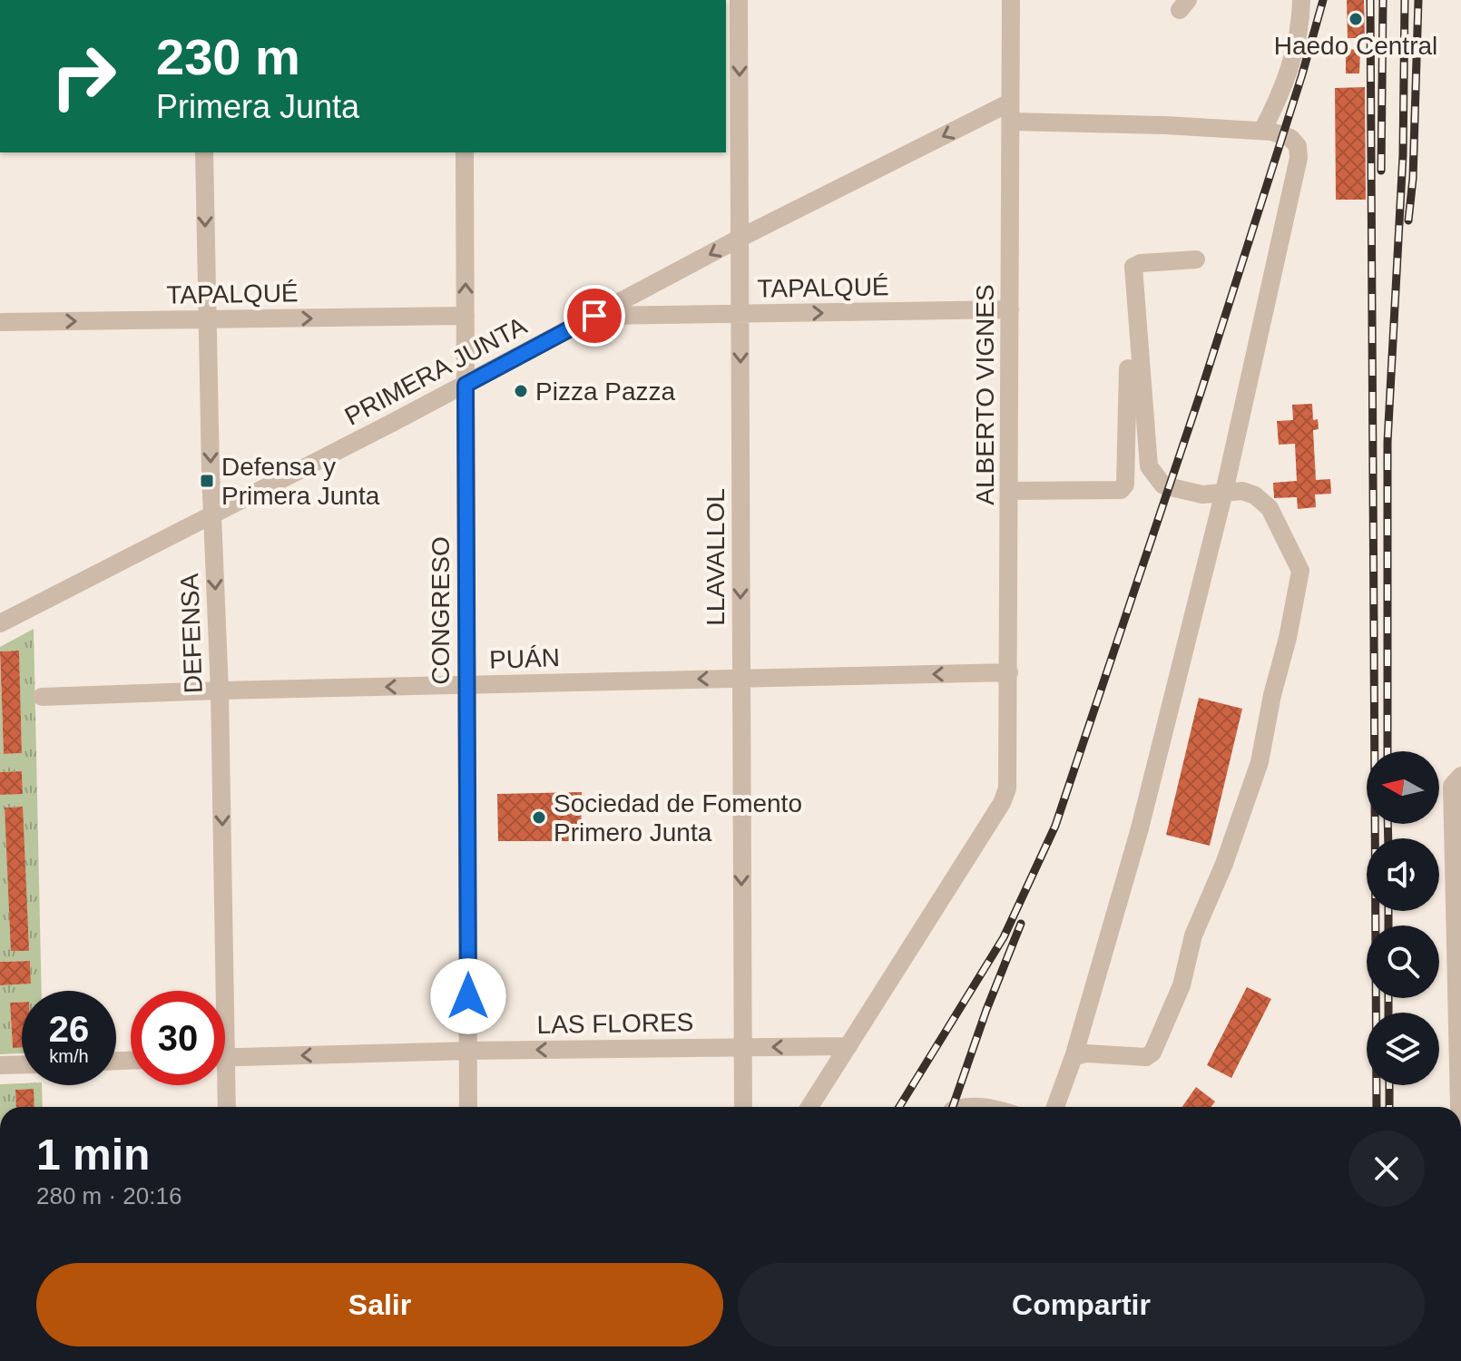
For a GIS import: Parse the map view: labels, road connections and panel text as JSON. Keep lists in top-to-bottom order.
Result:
{
  "streets": {
    "street": [
      "TAPALQUÉ",
      "PRIMERA JUNTA",
      "ALBERTO VIGNES",
      "LLAVALLOL",
      "CONGRESO",
      "DEFENSA",
      "PUÁN",
      "LAS FLORES"
    ]
  },
  "crossings": [
    ["TAPALQUÉ", "PRIMERA JUNTA"],
    ["TAPALQUÉ", "ALBERTO VIGNES"],
    ["TAPALQUÉ", "LLAVALLOL"],
    ["TAPALQUÉ", "CONGRESO"],
    ["TAPALQUÉ", "DEFENSA"],
    ["PRIMERA JUNTA", "ALBERTO VIGNES"],
    ["PRIMERA JUNTA", "LLAVALLOL"],
    ["PRIMERA JUNTA", "CONGRESO"],
    ["PRIMERA JUNTA", "DEFENSA"],
    ["ALBERTO VIGNES", "PUÁN"],
    ["ALBERTO VIGNES", "LAS FLORES"],
    ["LLAVALLOL", "PUÁN"],
    ["LLAVALLOL", "LAS FLORES"],
    ["CONGRESO", "PUÁN"],
    ["CONGRESO", "LAS FLORES"],
    ["DEFENSA", "PUÁN"]
  ],
  "one_way": [
    "TAPALQUÉ",
    "PRIMERA JUNTA",
    "LLAVALLOL",
    "DEFENSA",
    "PUÁN",
    "LAS FLORES"
  ],
  "places": {
    "other": ["Haedo Central", "Pizza Pazza", "Sociedad de Fomento Primero Junta"],
    "transit": ["Defensa y Primera Junta"]
  },
  "north": "left",
  "page": {
    "turn": ["230 m", "Primera Junta"],
    "speed": "26 km/h",
    "limit": "30",
    "heading": ["1 min", "280 m · 20:16"],
    "buttons": ["Salir", "Compartir"]
  }
}
